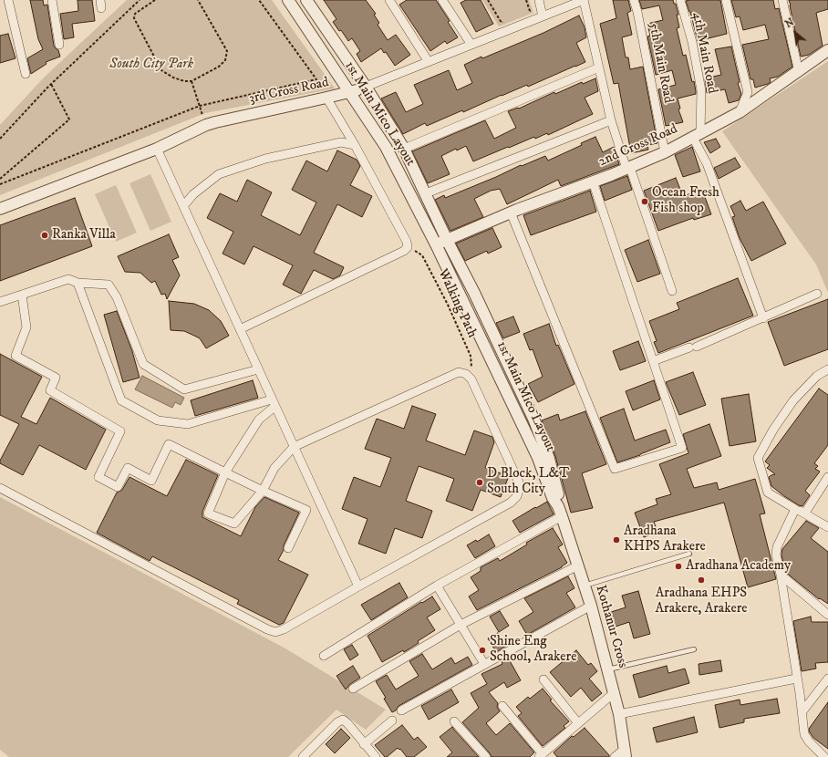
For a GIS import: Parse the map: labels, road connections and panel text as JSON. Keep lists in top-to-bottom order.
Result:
{
  "streets": {
    "street": [
      "4th Main Road",
      "5th Main Road",
      "3rd Cross Road",
      "1st Main Mico Layout",
      "2nd Cross Road",
      "Kothanur Cross"
    ],
    "path": ["Walking Path"]
  },
  "crossings": [
    ["4th Main Road", "2nd Cross Road"],
    ["5th Main Road", "2nd Cross Road"],
    ["3rd Cross Road", "1st Main Mico Layout"],
    ["1st Main Mico Layout", "2nd Cross Road"],
    ["1st Main Mico Layout", "Kothanur Cross"]
  ],
  "parks": ["South City Park"],
  "places": [
    "Ocean Fresh Fish shop",
    "Ranka Villa",
    "D Block, L&T South City",
    "Aradhana KHPS Arakere",
    "Aradhana Academy",
    "Aradhana EHPS Arakere, Arakere",
    "Shine Eng School, Arakere"
  ],
  "north": "top left"
}
